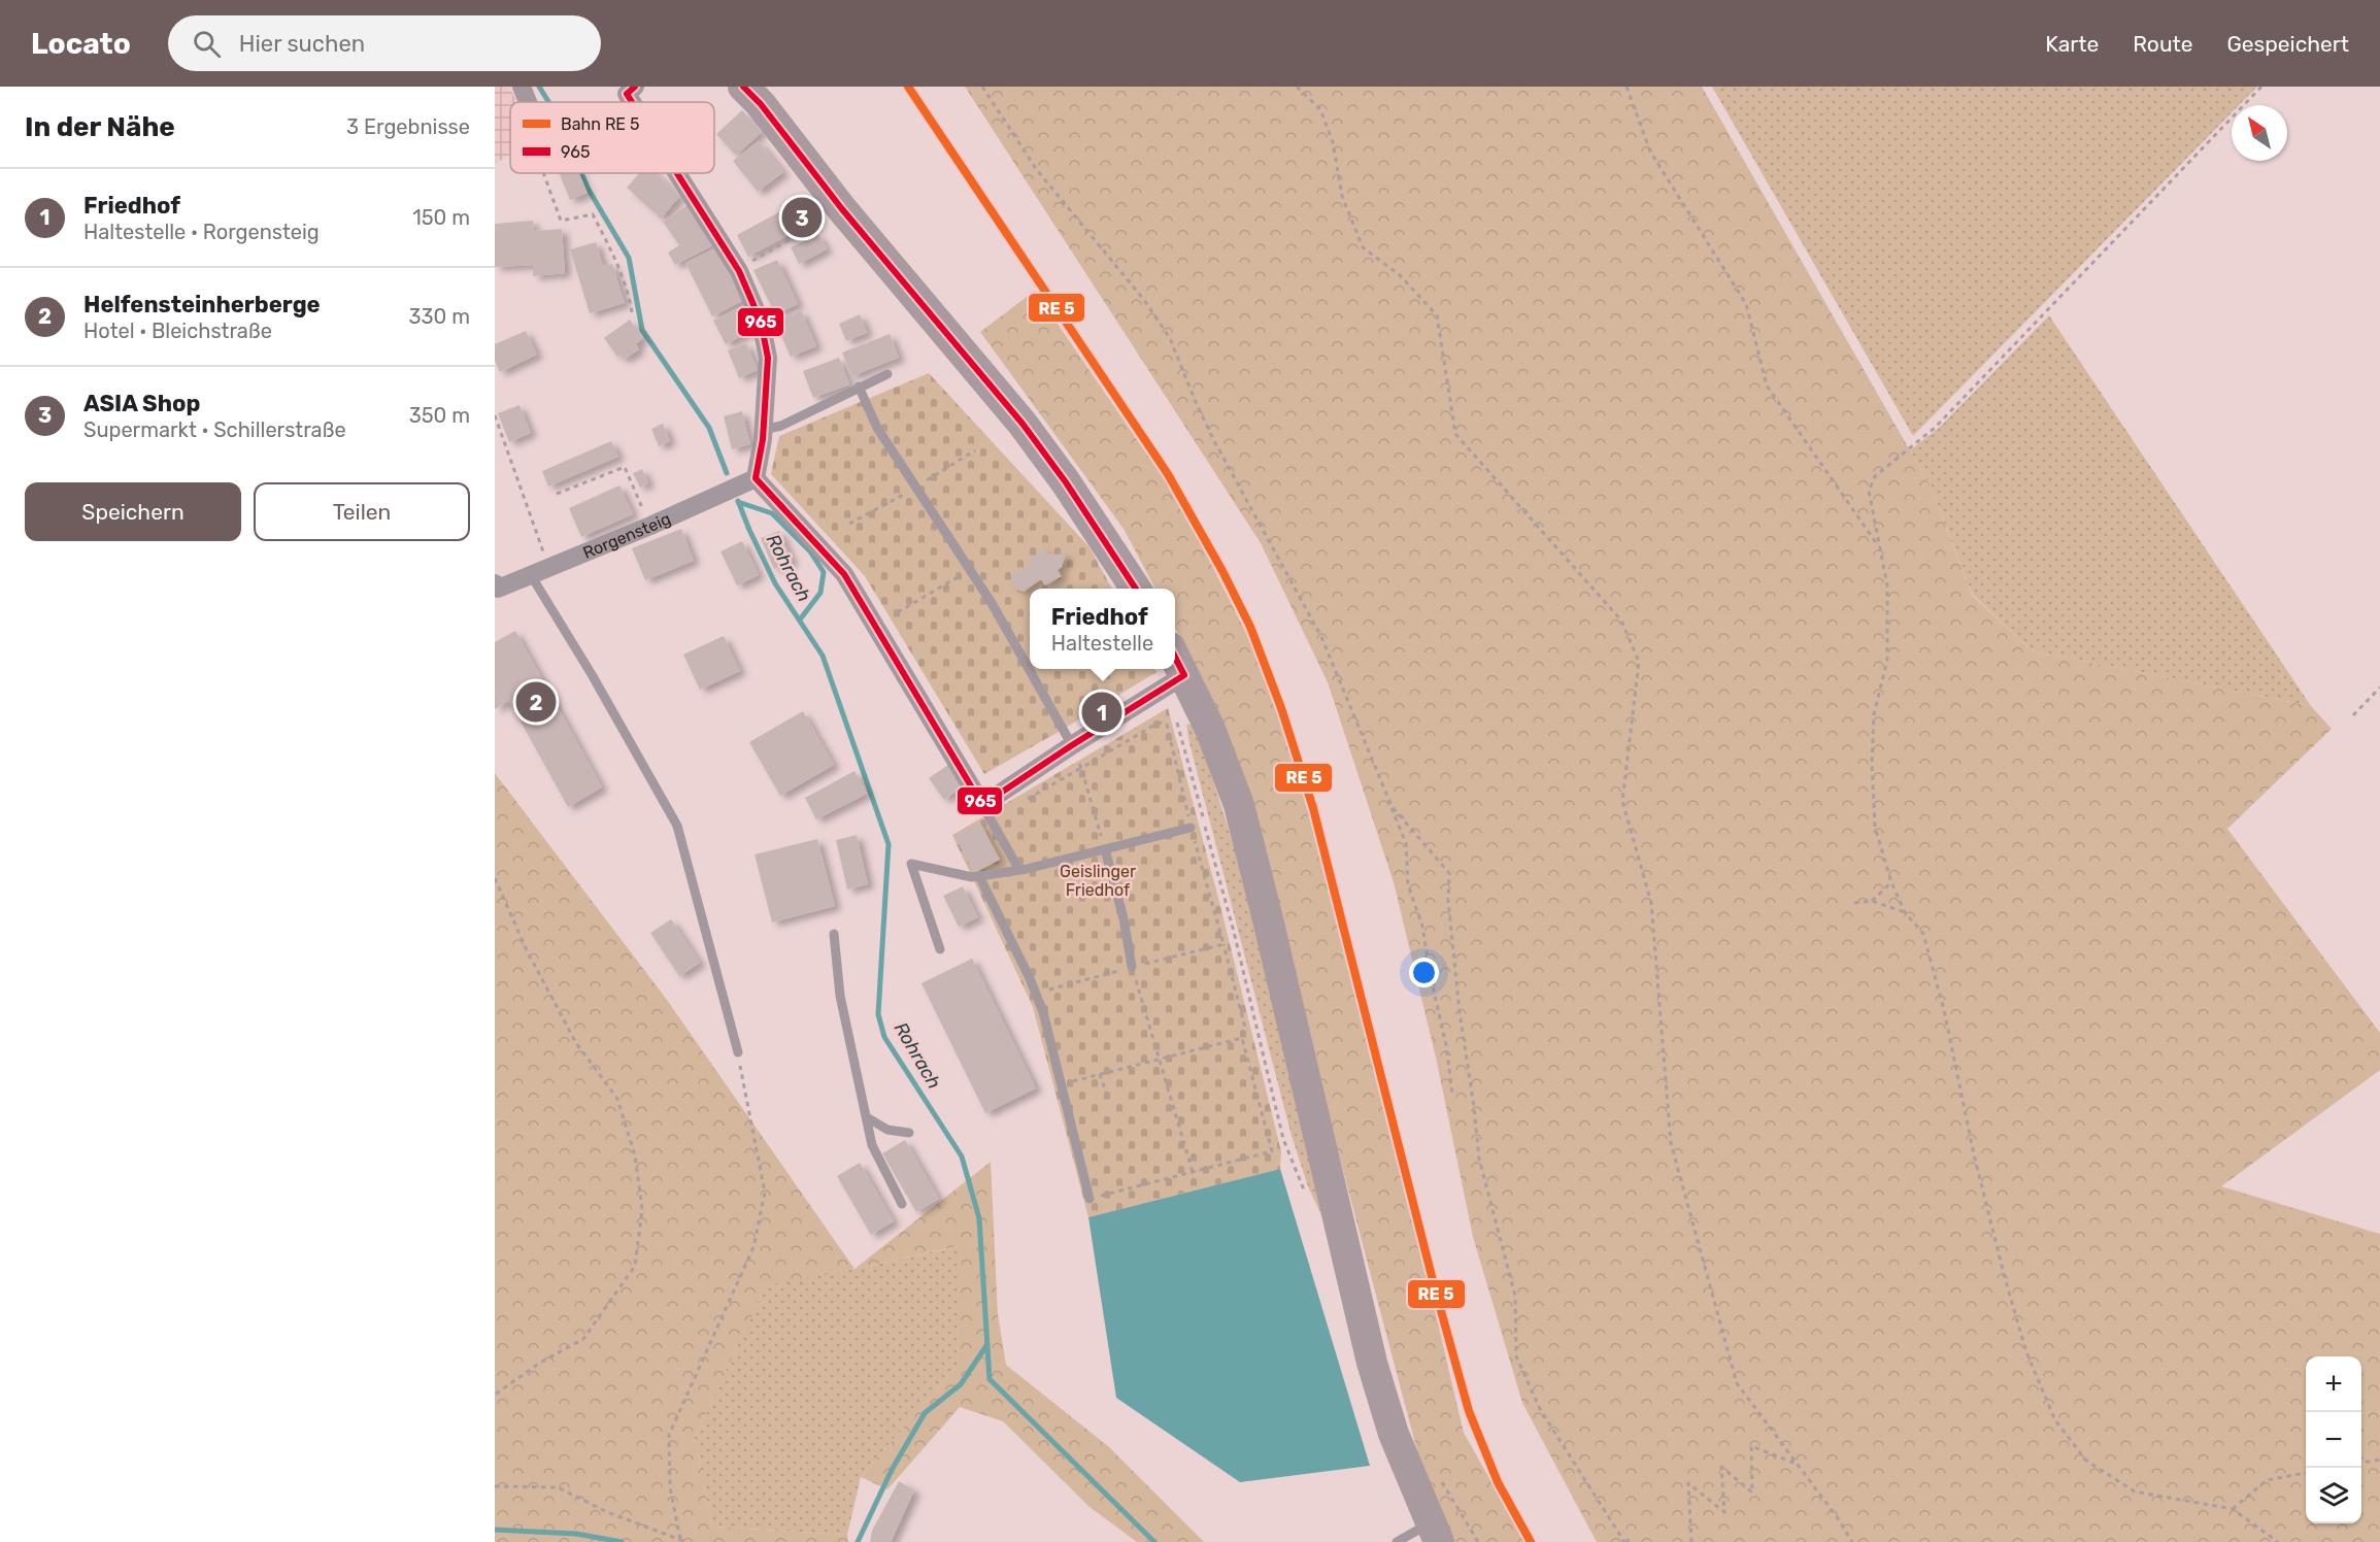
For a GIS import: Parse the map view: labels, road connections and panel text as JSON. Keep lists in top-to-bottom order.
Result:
{
  "streets": {
    "street": ["Rorgensteig"]
  },
  "water": ["Rohrach"],
  "parks": ["Geislinger Friedhof"],
  "lines": ["transit line 965"],
  "legend": ["Bahn RE 5", "965"],
  "north": "top left",
  "page": {
    "header": "Locato",
    "search": "Hier suchen",
    "nav": ["Karte", "Route", "Gespeichert"],
    "heading": ["In der Nähe", "3 Ergebnisse"],
    "list": [
      {
        "mark": "1",
        "name": "Friedhof",
        "note": "Haltestelle · Rorgensteig",
        "value": "150 m"
      },
      {
        "mark": "2",
        "name": "Helfensteinherberge",
        "note": "Hotel · Bleichstraße",
        "value": "330 m"
      },
      {
        "mark": "3",
        "name": "ASIA Shop",
        "note": "Supermarkt · Schillerstraße",
        "value": "350 m"
      }
    ],
    "pins": ["3", "2", "1"],
    "buttons": ["Speichern", "Teilen"],
    "popup": ["Friedhof", "Haltestelle"],
    "map_buttons": ["+", "−"]
  }
}
